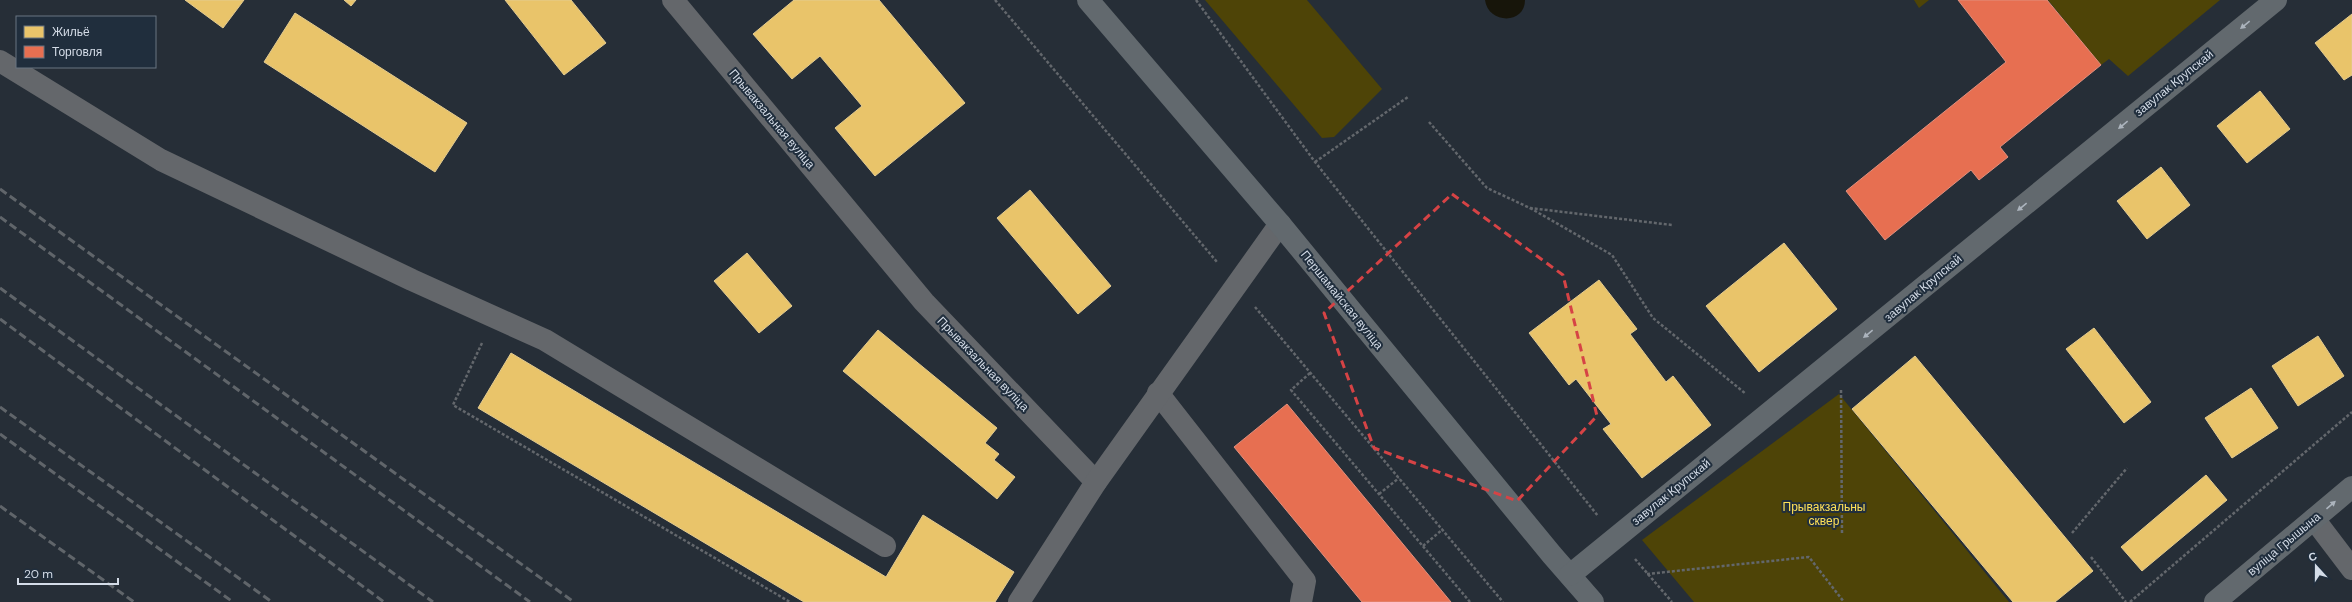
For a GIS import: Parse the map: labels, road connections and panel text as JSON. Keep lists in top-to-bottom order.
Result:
{
  "streets": {
    "main road": ["завулак Крупскай", "Першамайская вуліца", "вуліца Грышына"],
    "street": ["Прывакзальная вуліца"]
  },
  "crossings": [
    ["завулак Крупскай", "Першамайская вуліца"]
  ],
  "one_way": ["завулак Крупскай"],
  "parks": ["Прывакзальны сквер"],
  "legend": ["Жильё", "Торговля"],
  "scale_bar": "20 m",
  "north": "top"
}
